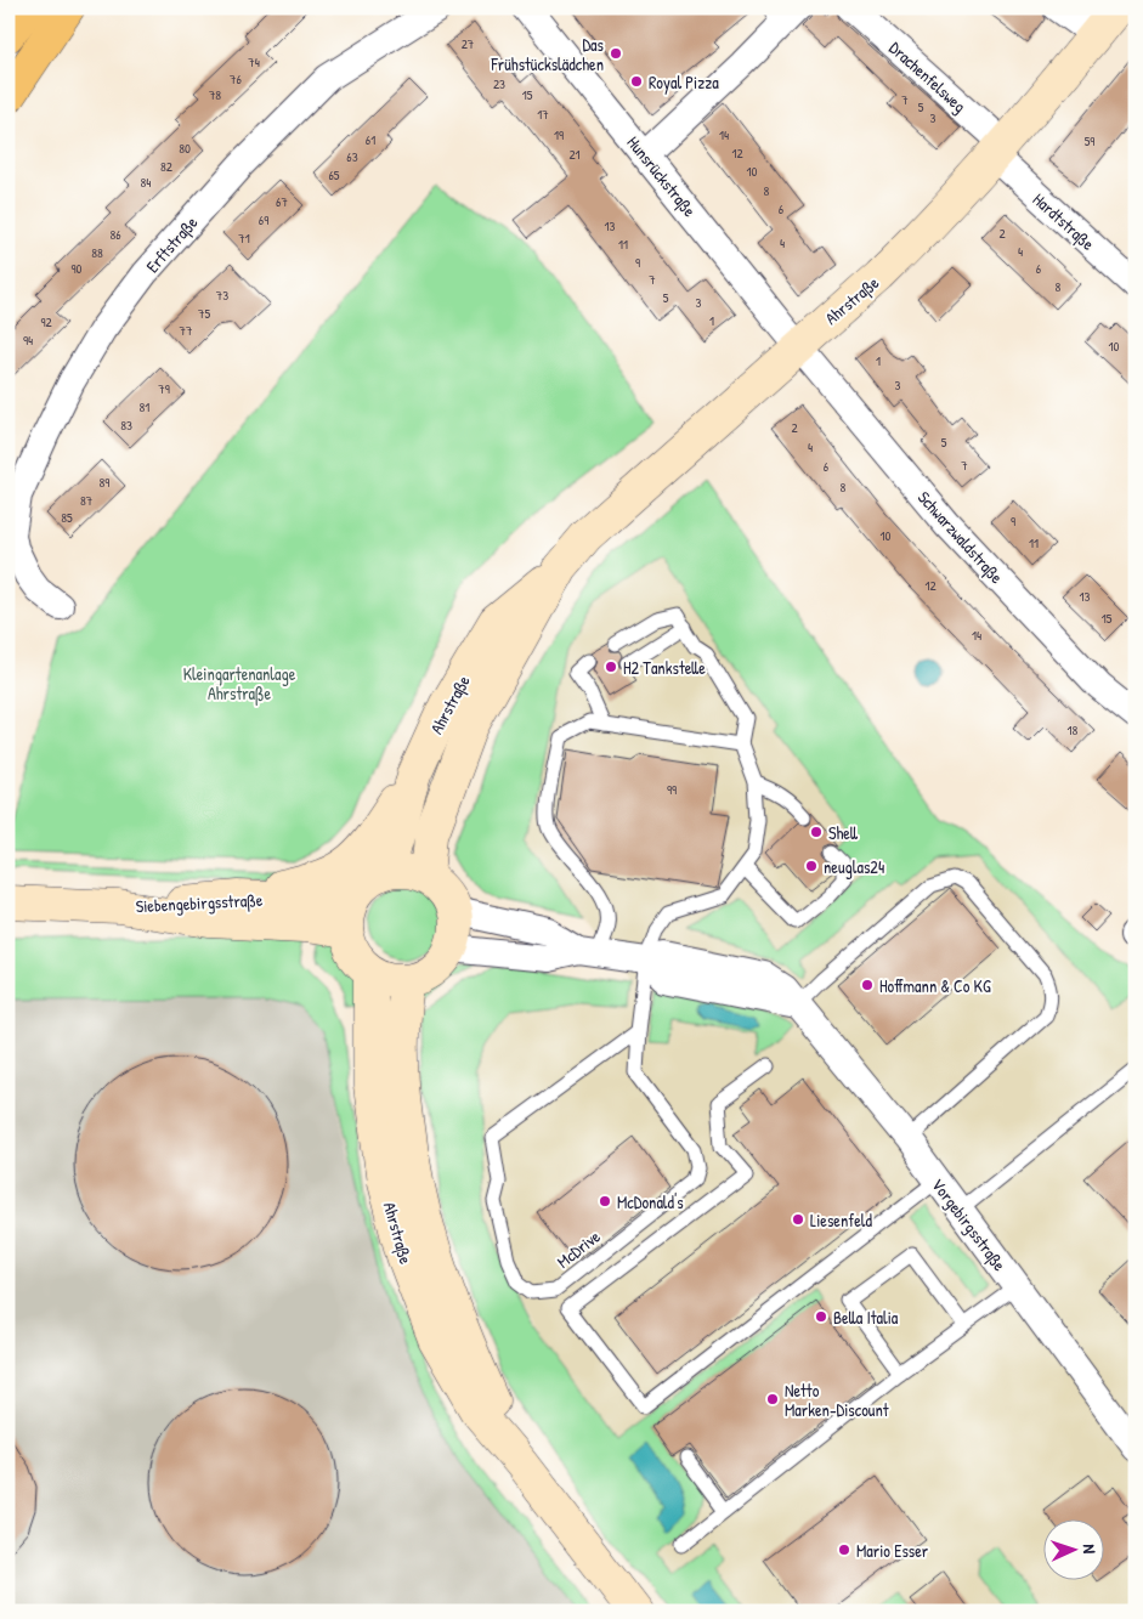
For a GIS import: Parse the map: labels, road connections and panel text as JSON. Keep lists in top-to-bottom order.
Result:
{
  "streets": {
    "main road": ["Ahrstraße", "Siebengebirgsstraße"],
    "street": [
      "Drachenfelsweg",
      "Hunsrückstraße",
      "Hardtstraße",
      "Erftstraße",
      "Schwarzwaldstraße",
      "Vorgebirgsstraße"
    ],
    "lane": ["McDrive"]
  },
  "crossings": [
    ["Drachenfelsweg", "Hardtstraße"],
    ["Drachenfelsweg", "Ahrstraße"],
    ["Hunsrückstraße", "Ahrstraße"],
    ["Hunsrückstraße", "Schwarzwaldstraße"],
    ["Hardtstraße", "Ahrstraße"],
    ["Ahrstraße", "Schwarzwaldstraße"],
    ["Ahrstraße", "Siebengebirgsstraße"],
    ["Ahrstraße", "Vorgebirgsstraße"],
    ["Siebengebirgsstraße", "Vorgebirgsstraße"]
  ],
  "parks": ["Kleingartenanlage Ahrstraße"],
  "places": [
    "Das Frühstückslädchen",
    "Royal Pizza",
    "H2 Tankstelle",
    "Shell",
    "neuglas24",
    "Hoffmann & Co KG",
    "McDonald's",
    "Liesenfeld",
    "Bella Italia",
    "Netto Marken-Discount",
    "Mario Esser"
  ],
  "house_numbers": [
    "27",
    "74",
    "76",
    "23",
    "78",
    "15",
    "7",
    "5",
    "17",
    "3",
    "19",
    "14",
    "61",
    "59",
    "80",
    "12",
    "21",
    "63",
    "82",
    "10",
    "65",
    "84",
    "8",
    "67",
    "6",
    "69",
    "13",
    "2",
    "86",
    "71",
    "4",
    "11",
    "4",
    "88",
    "9",
    "90",
    "6",
    "7",
    "8",
    "73",
    "5",
    "3",
    "75",
    "1",
    "92",
    "77",
    "94",
    "10",
    "1",
    "3",
    "79",
    "81",
    "83",
    "2",
    "5",
    "4",
    "7",
    "6",
    "89",
    "8",
    "87",
    "85",
    "9",
    "10",
    "11",
    "12",
    "13",
    "15",
    "14",
    "18",
    "99"
  ],
  "north": "right"
}
